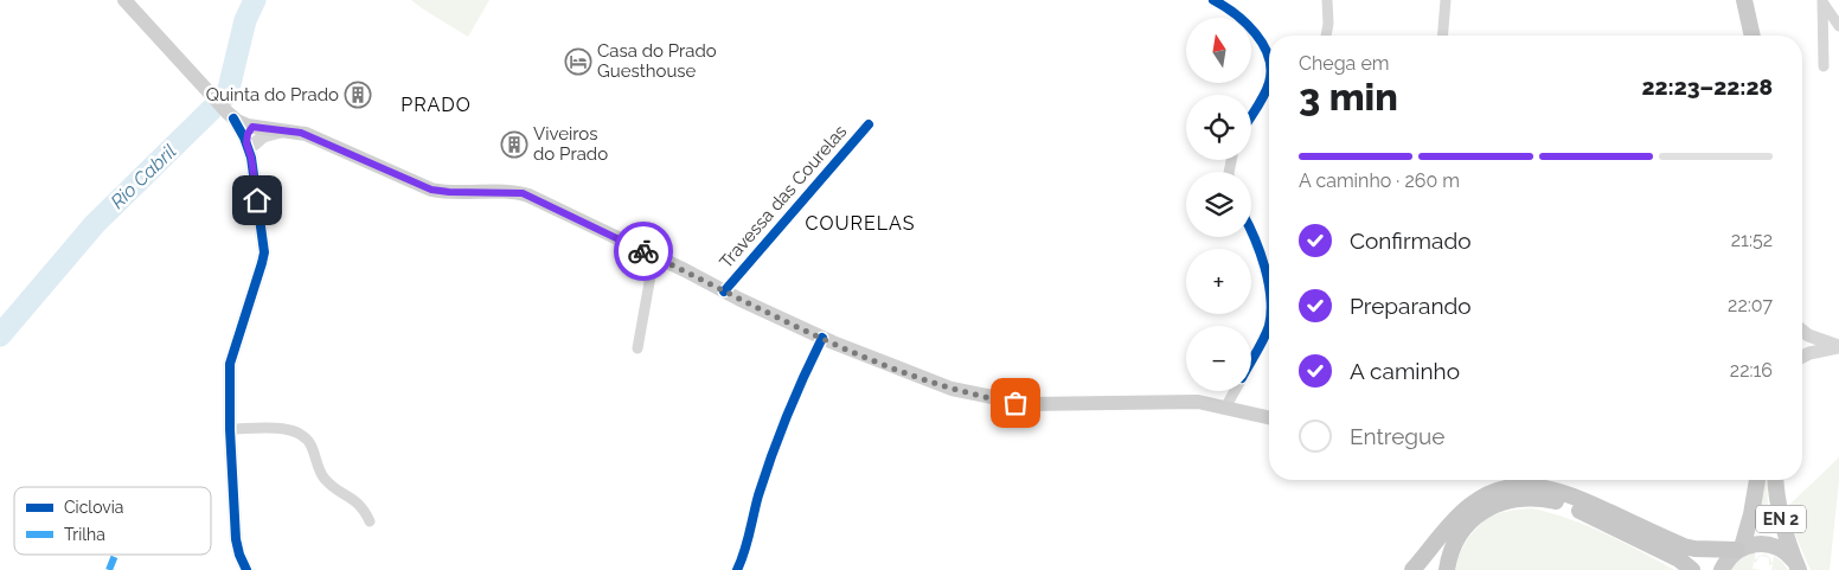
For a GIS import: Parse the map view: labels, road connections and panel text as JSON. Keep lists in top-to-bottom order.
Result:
{
  "streets": {
    "main road": ["EN 2"],
    "street": ["Travessa das Courelas"]
  },
  "districts": ["PRADO", "COURELAS"],
  "water": ["Rio Cabril"],
  "places": {
    "hotel": ["Casa do Prado Guesthouse"],
    "building": ["Quinta do Prado", "Viveiros do Prado"]
  },
  "legend": ["Ciclovia", "Trilha"],
  "north": "top",
  "page": {
    "map_buttons": ["+", "−"],
    "heading": ["3 min", "Chega em", "22:23–22:28"],
    "bar": "A caminho · 260 m",
    "list": [
      ["Confirmado", "21:52"],
      ["Preparando", "22:07"],
      ["A caminho", "22:16"],
      "Entregue"
    ]
  }
}
